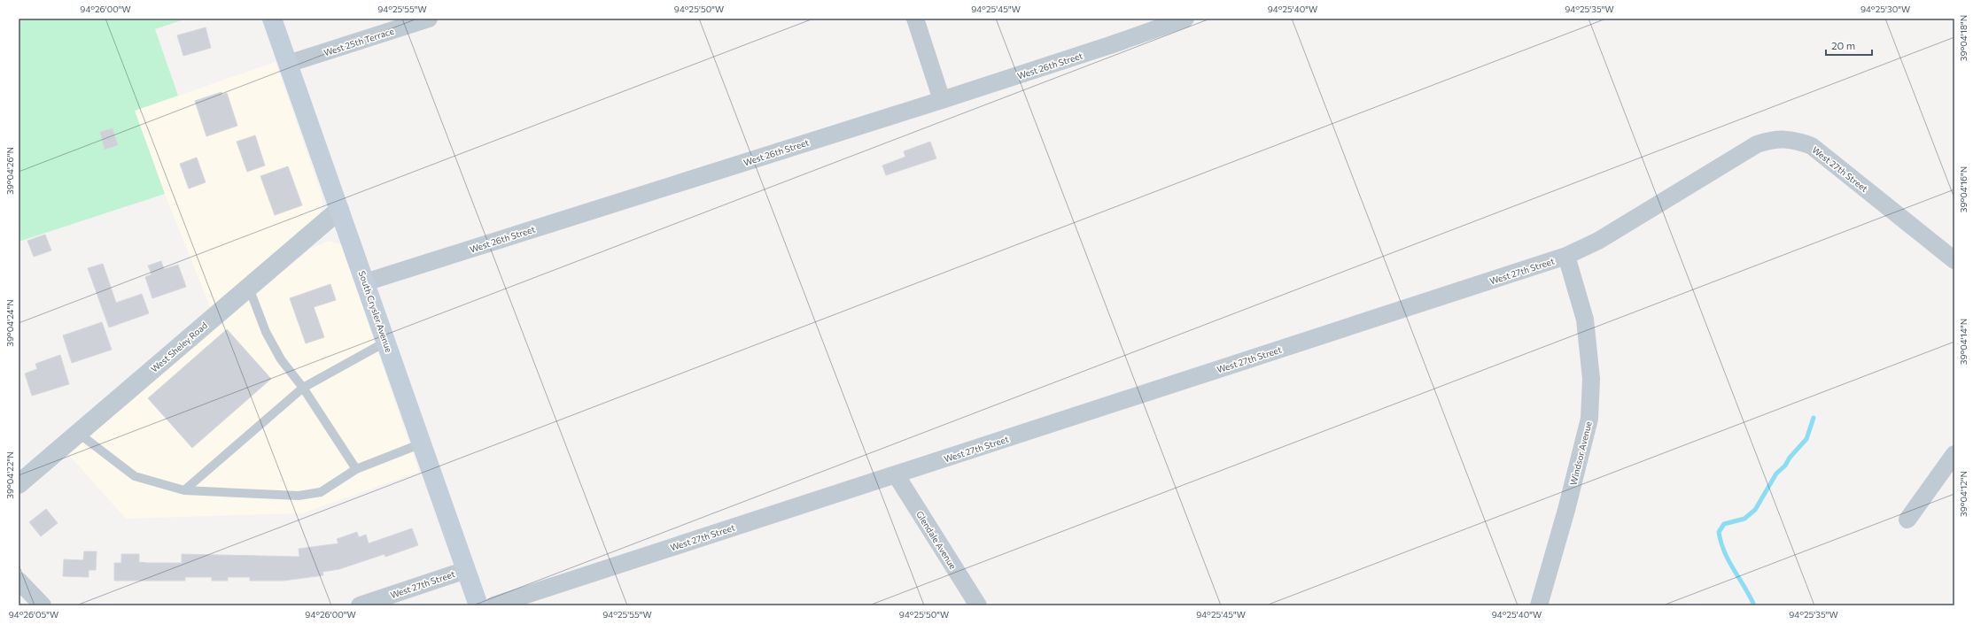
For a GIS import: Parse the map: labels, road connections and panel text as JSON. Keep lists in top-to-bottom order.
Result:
{
  "streets": {
    "main road": ["South Crysler Avenue"],
    "street": [
      "West 25th Terrace",
      "West 26th Street",
      "West 27th Street",
      "West Sheley Road",
      "Windsor Avenue",
      "Glendale Avenue"
    ]
  },
  "crossings": [
    ["West 25th Terrace", "South Crysler Avenue"],
    ["West 26th Street", "South Crysler Avenue"],
    ["West 27th Street", "South Crysler Avenue"],
    ["West 27th Street", "Windsor Avenue"],
    ["West 27th Street", "Glendale Avenue"],
    ["South Crysler Avenue", "West Sheley Road"]
  ],
  "scale_bar": "20 m",
  "coordinates": [
    "94°26'00\"W",
    "94°25'55\"W",
    "94°25'50\"W",
    "94°25'45\"W",
    "94°25'40\"W",
    "94°25'35\"W",
    "94°25'30\"W",
    "39°04'18\"N",
    "39°04'26\"N",
    "39°04'16\"N",
    "39°04'24\"N",
    "39°04'14\"N",
    "39°04'22\"N",
    "39°04'12\"N",
    "94°26'05\"W"
  ]
}
